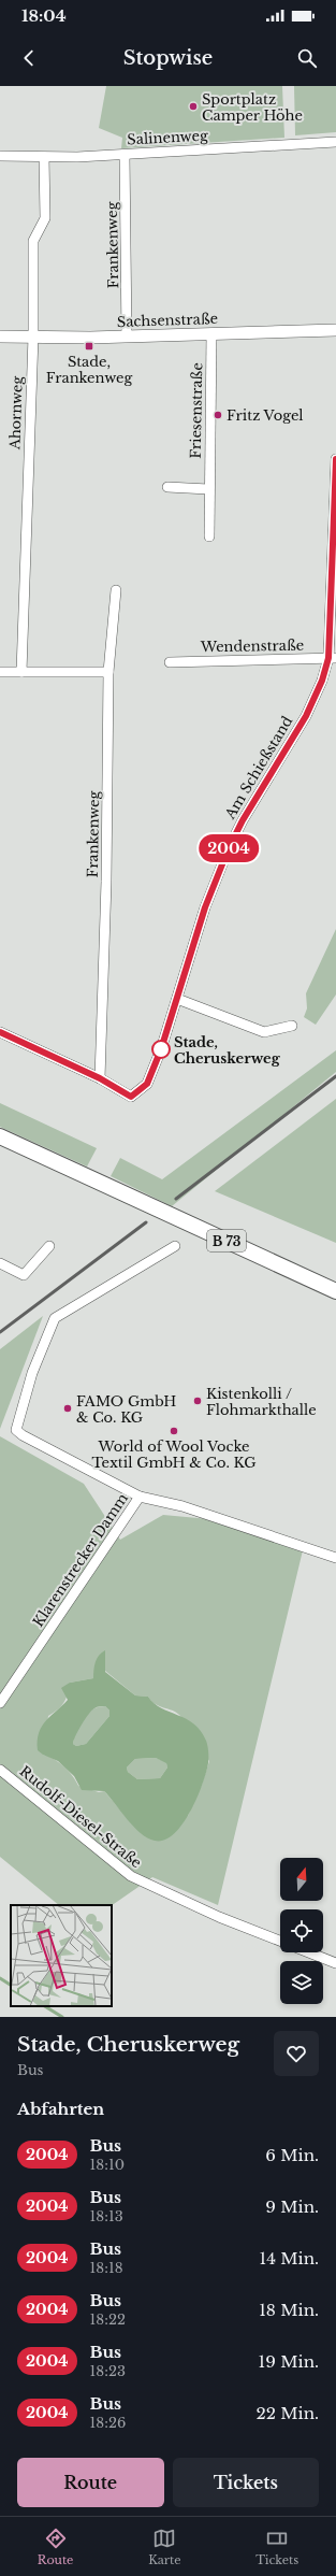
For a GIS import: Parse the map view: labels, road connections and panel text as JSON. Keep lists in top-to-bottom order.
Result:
{
  "streets": {
    "main road": ["B 73"],
    "street": [
      "Salinenweg",
      "Frankenweg",
      "Sachsenstraße",
      "Friesenstraße",
      "Ahornweg",
      "Wendenstraße",
      "Am Schießstand",
      "Klarenstrecker Damm",
      "Rudolf-Diesel-Straße"
    ]
  },
  "crossings": [
    ["Salinenweg", "Frankenweg"],
    ["Salinenweg", "Ahornweg"],
    ["Frankenweg", "Sachsenstraße"],
    ["Frankenweg", "Am Schießstand"],
    ["Sachsenstraße", "Friesenstraße"],
    ["Sachsenstraße", "Ahornweg"],
    ["Wendenstraße", "Am Schießstand"]
  ],
  "places": {
    "other": [
      "Sportplatz Camper Höhe",
      "Fritz Vogel",
      "Stade, Cheruskerweg",
      "Kistenkolli / Flohmarkthalle",
      "FAMO GmbH & Co. KG",
      "World of Wool Vocke Textil GmbH & Co. KG"
    ],
    "transit": ["Stade, Frankenweg"]
  },
  "lines": ["bus line 2004"],
  "north": "top",
  "page": {
    "status": "18:04",
    "header": "Stopwise",
    "on_map": "2004",
    "heading": [
      ["Stade, Cheruskerweg", "Bus"],
      "Abfahrten"
    ],
    "list": [
      {
        "mark": "2004",
        "name": "Bus",
        "note": "18:10",
        "value": "6 Min."
      },
      {
        "mark": "2004",
        "name": "Bus",
        "note": "18:13",
        "value": "9 Min."
      },
      {
        "mark": "2004",
        "name": "Bus",
        "note": "18:18",
        "value": "14 Min."
      },
      {
        "mark": "2004",
        "name": "Bus",
        "note": "18:22",
        "value": "18 Min."
      },
      {
        "mark": "2004",
        "name": "Bus",
        "note": "18:23",
        "value": "19 Min."
      },
      {
        "mark": "2004",
        "name": "Bus",
        "note": "18:26",
        "value": "22 Min."
      }
    ],
    "buttons": ["Route", "Tickets"],
    "tabs": ["Route", "Karte", "Tickets"]
  }
}
